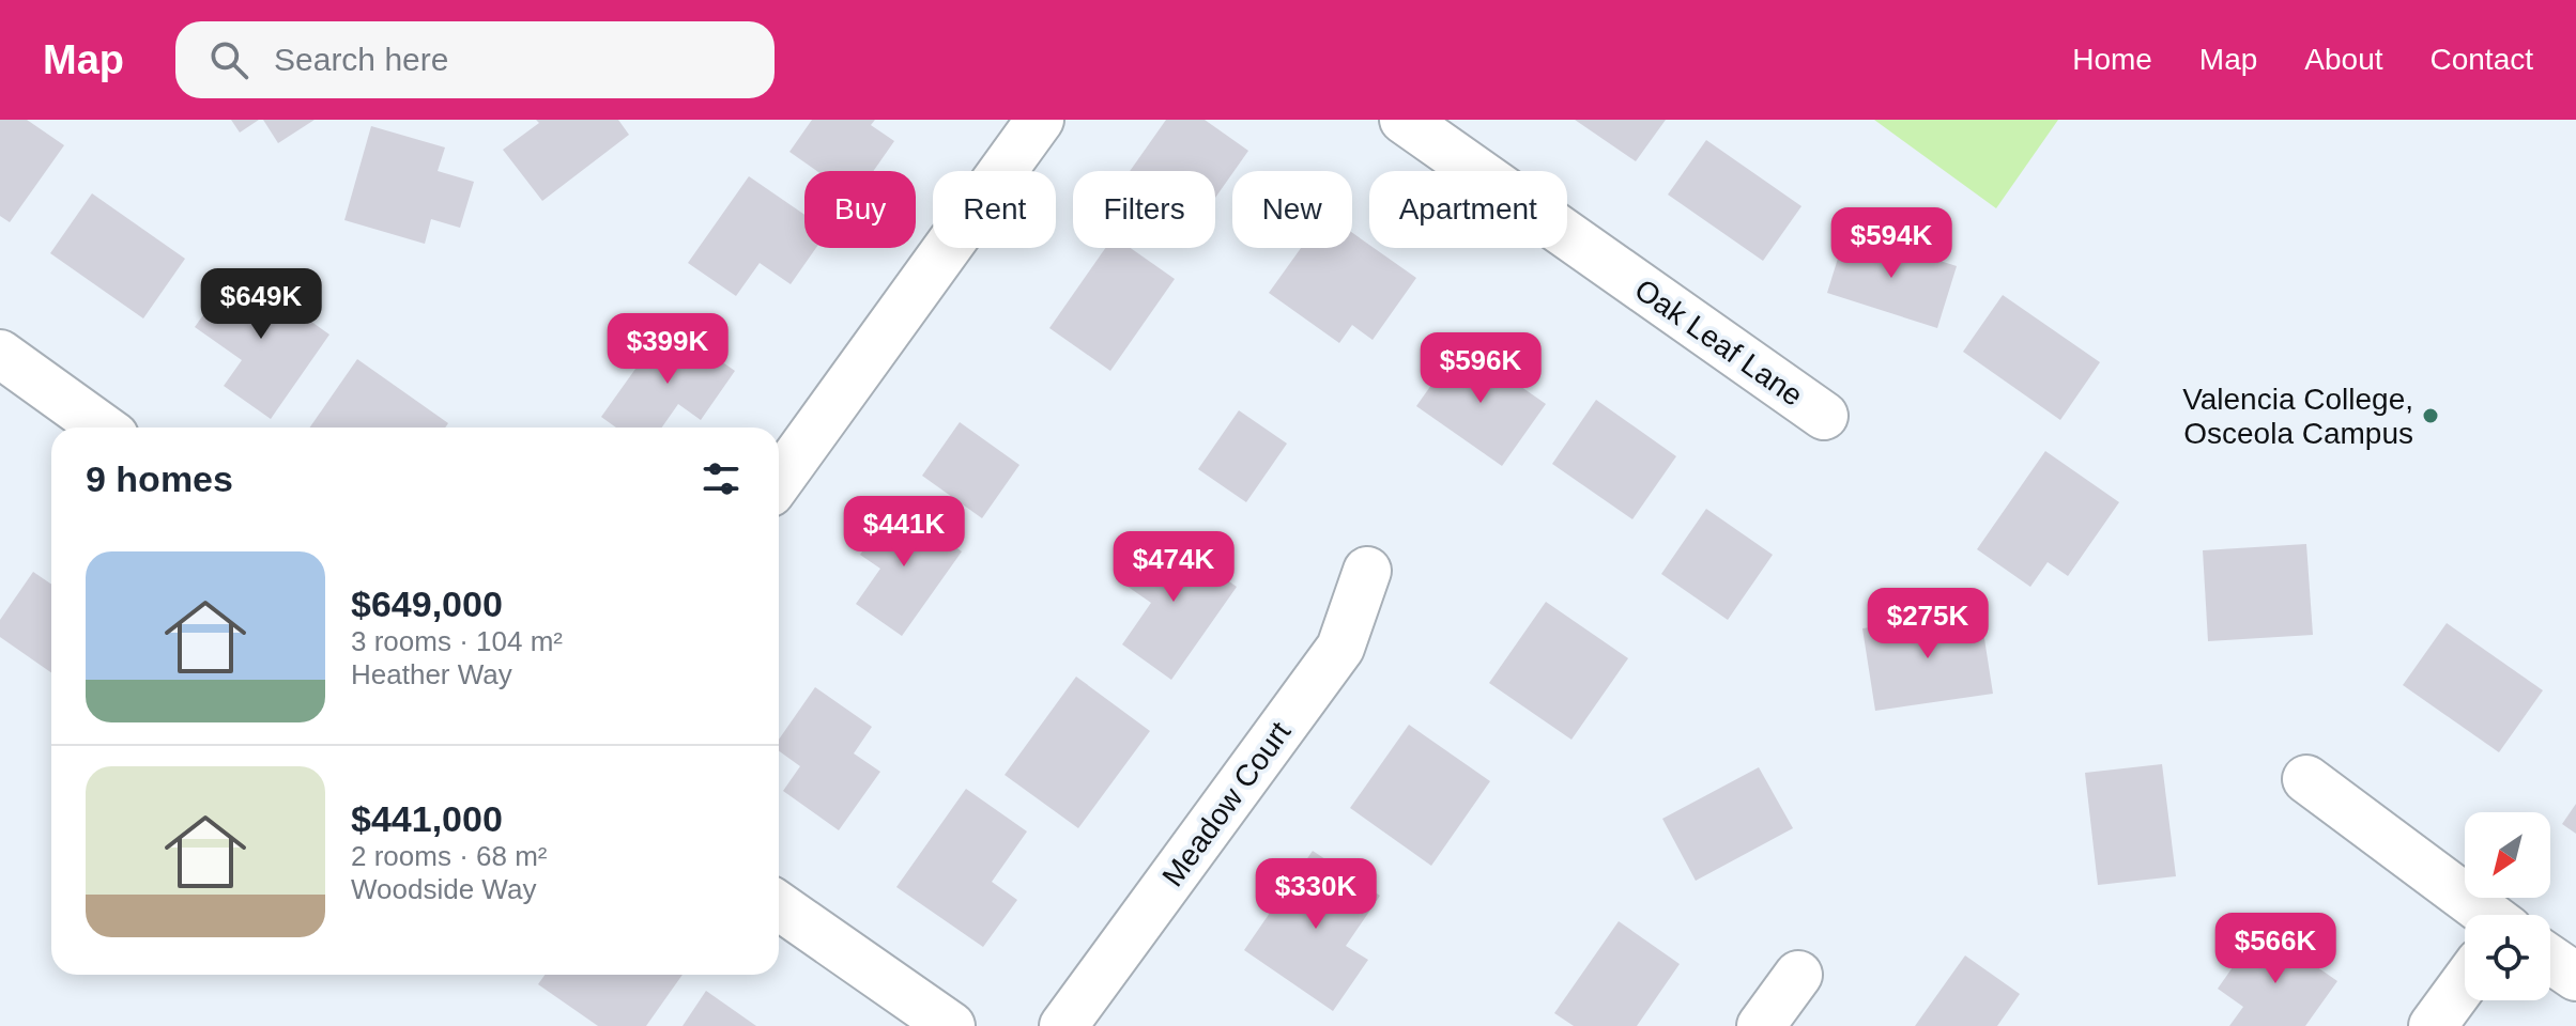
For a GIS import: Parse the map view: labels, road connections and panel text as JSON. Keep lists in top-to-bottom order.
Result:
{
  "streets": {
    "street": ["Oak Leaf Lane", "Meadow Court"]
  },
  "places": ["Valencia College, Osceola Campus"],
  "north": "bottom left",
  "page": {
    "header": "Map",
    "search": "Search here",
    "nav": [
      "Home",
      "Map",
      "About",
      "Contact"
    ],
    "chip": [
      "Buy",
      "Rent",
      "Filters",
      "New",
      "Apartment"
    ],
    "price": [
      "$594K",
      "$649K",
      "$399K",
      "$596K",
      "$441K",
      "$474K",
      "$275K",
      "$330K",
      "$566K"
    ],
    "heading": "9 homes",
    "list": [
      {
        "name": "$649,000",
        "note": "3 rooms · 104 m² · Heather Way"
      },
      {
        "name": "$441,000",
        "note": "2 rooms · 68 m² · Woodside Way"
      }
    ]
  }
}
